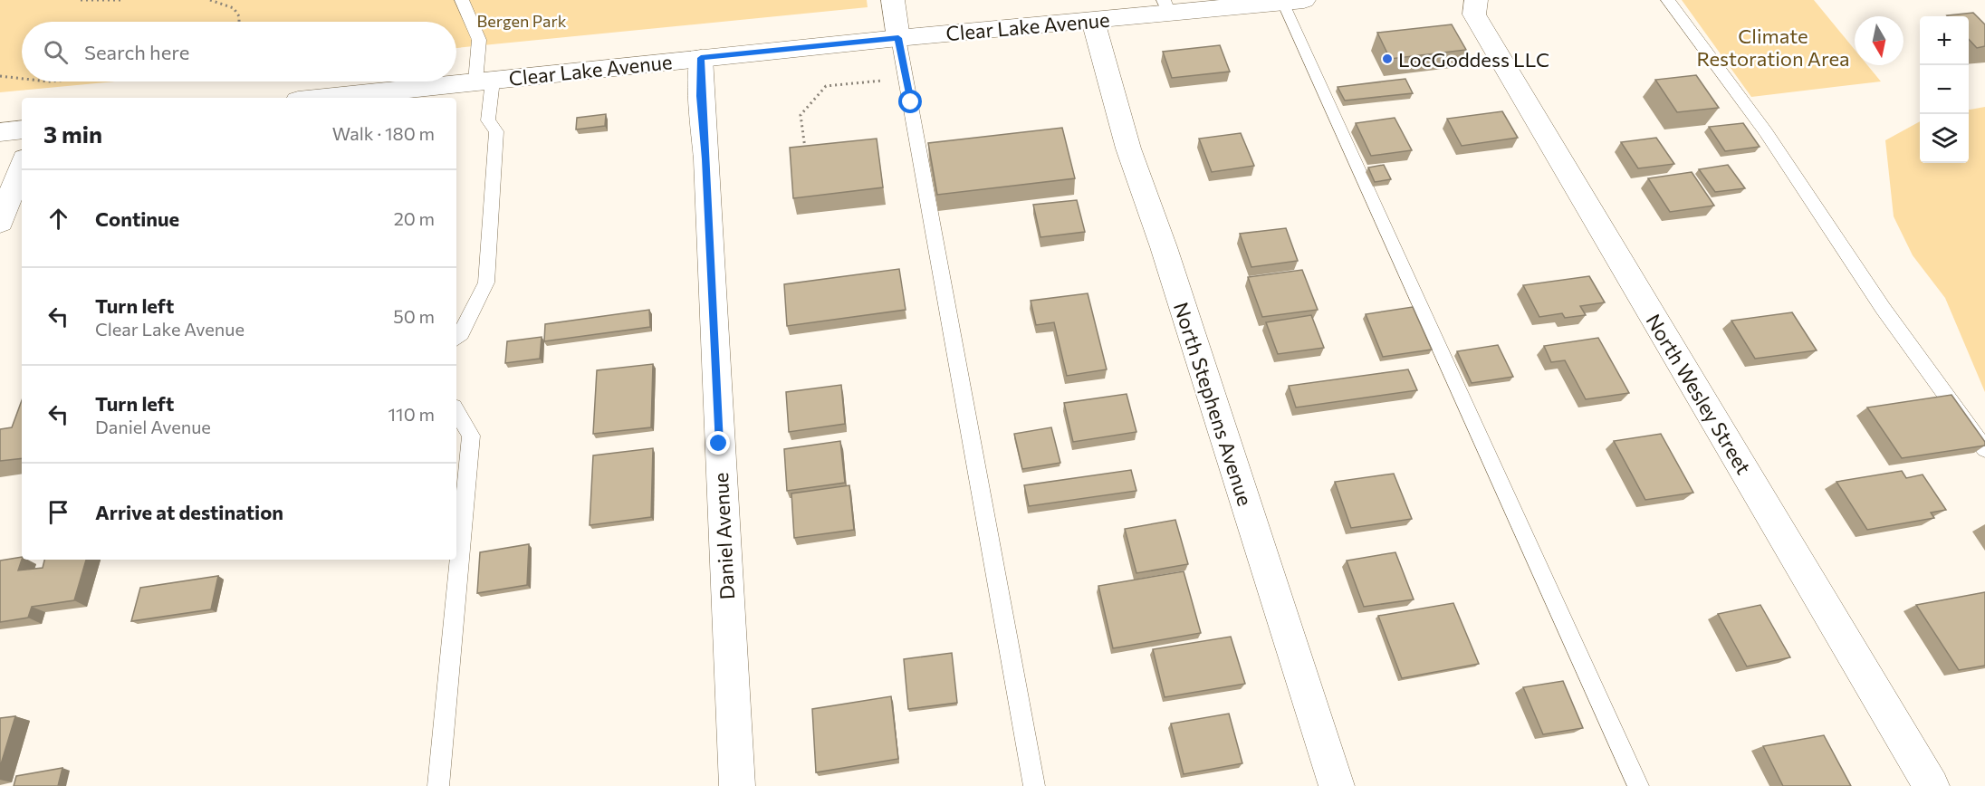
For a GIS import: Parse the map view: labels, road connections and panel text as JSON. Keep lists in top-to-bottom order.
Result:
{
  "streets": {
    "street": [
      "Clear Lake Avenue",
      "North Wesley Street",
      "North Stephens Avenue",
      "Daniel Avenue"
    ]
  },
  "crossings": [
    ["Clear Lake Avenue", "North Stephens Avenue"],
    ["Clear Lake Avenue", "Daniel Avenue"]
  ],
  "parks": ["Bergen Park", "Climate Restoration Area"],
  "places": ["LocGoddess LLC"],
  "north": "bottom",
  "page": {
    "map_buttons": ["+", "−"],
    "search": "Search here",
    "heading": ["3 min", "Walk · 180 m"],
    "list": [
      ["Continue", "20 m"],
      ["Turn left", "Clear Lake Avenue", "50 m"],
      ["Turn left", "Daniel Avenue", "110 m"],
      "Arrive at destination"
    ]
  }
}
